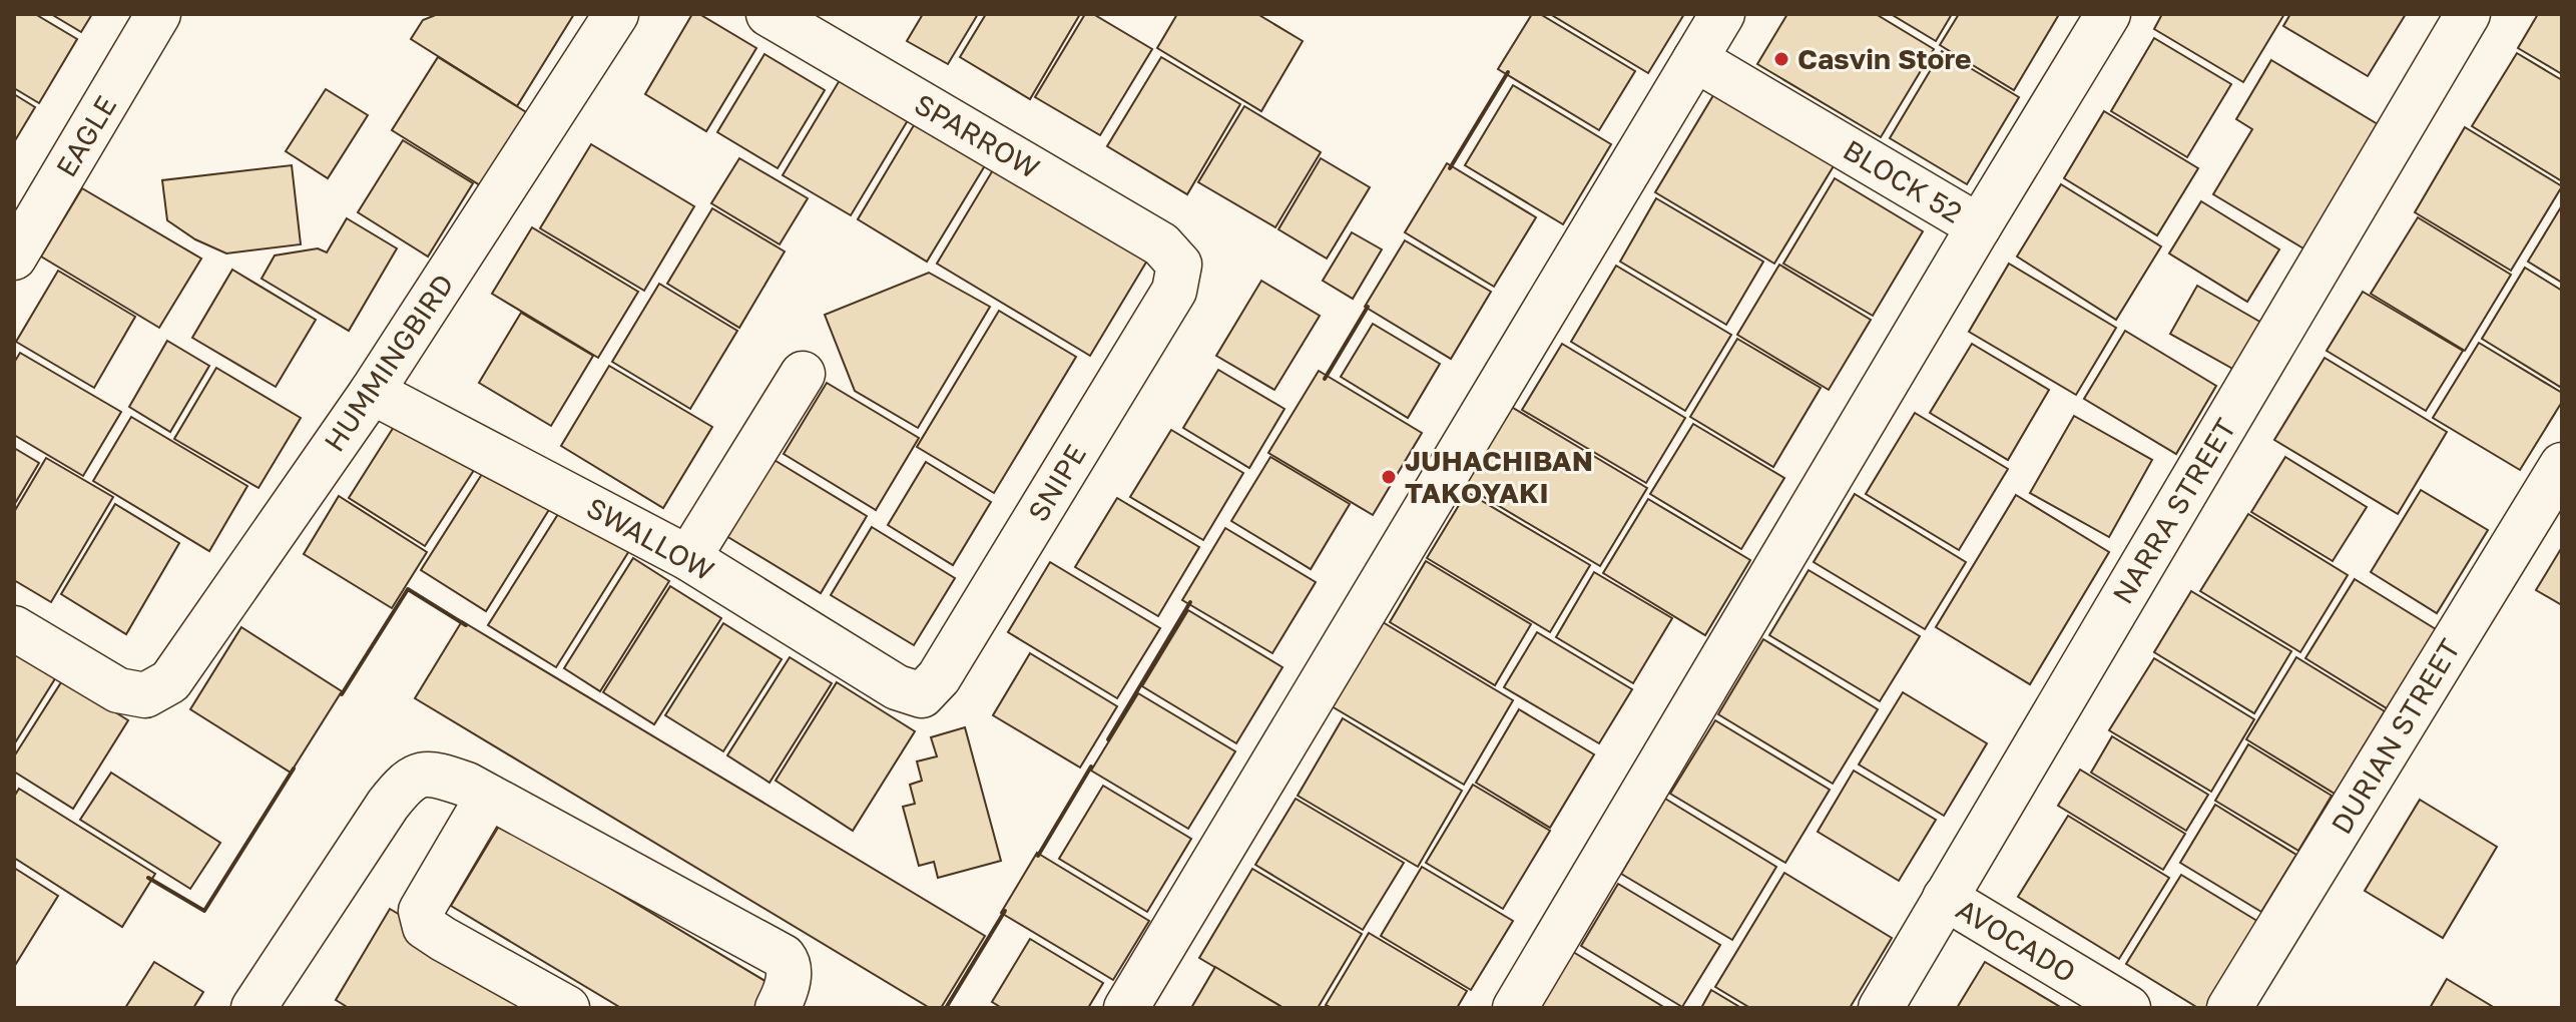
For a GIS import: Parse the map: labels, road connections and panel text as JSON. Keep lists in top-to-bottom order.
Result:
{
  "streets": {
    "street": [
      "EAGLE",
      "SPARROW",
      "BLOCK 52",
      "HUMMINGBIRD",
      "SNIPE",
      "NARRA STREET",
      "SWALLOW",
      "DURIAN STREET",
      "AVOCADO"
    ]
  },
  "crossings": [
    ["SPARROW", "SNIPE"],
    ["HUMMINGBIRD", "SWALLOW"],
    ["SNIPE", "SWALLOW"],
    ["NARRA STREET", "AVOCADO"]
  ],
  "places": ["Casvin Store", "JUHACHIBAN TAKOYAKI"]
}
